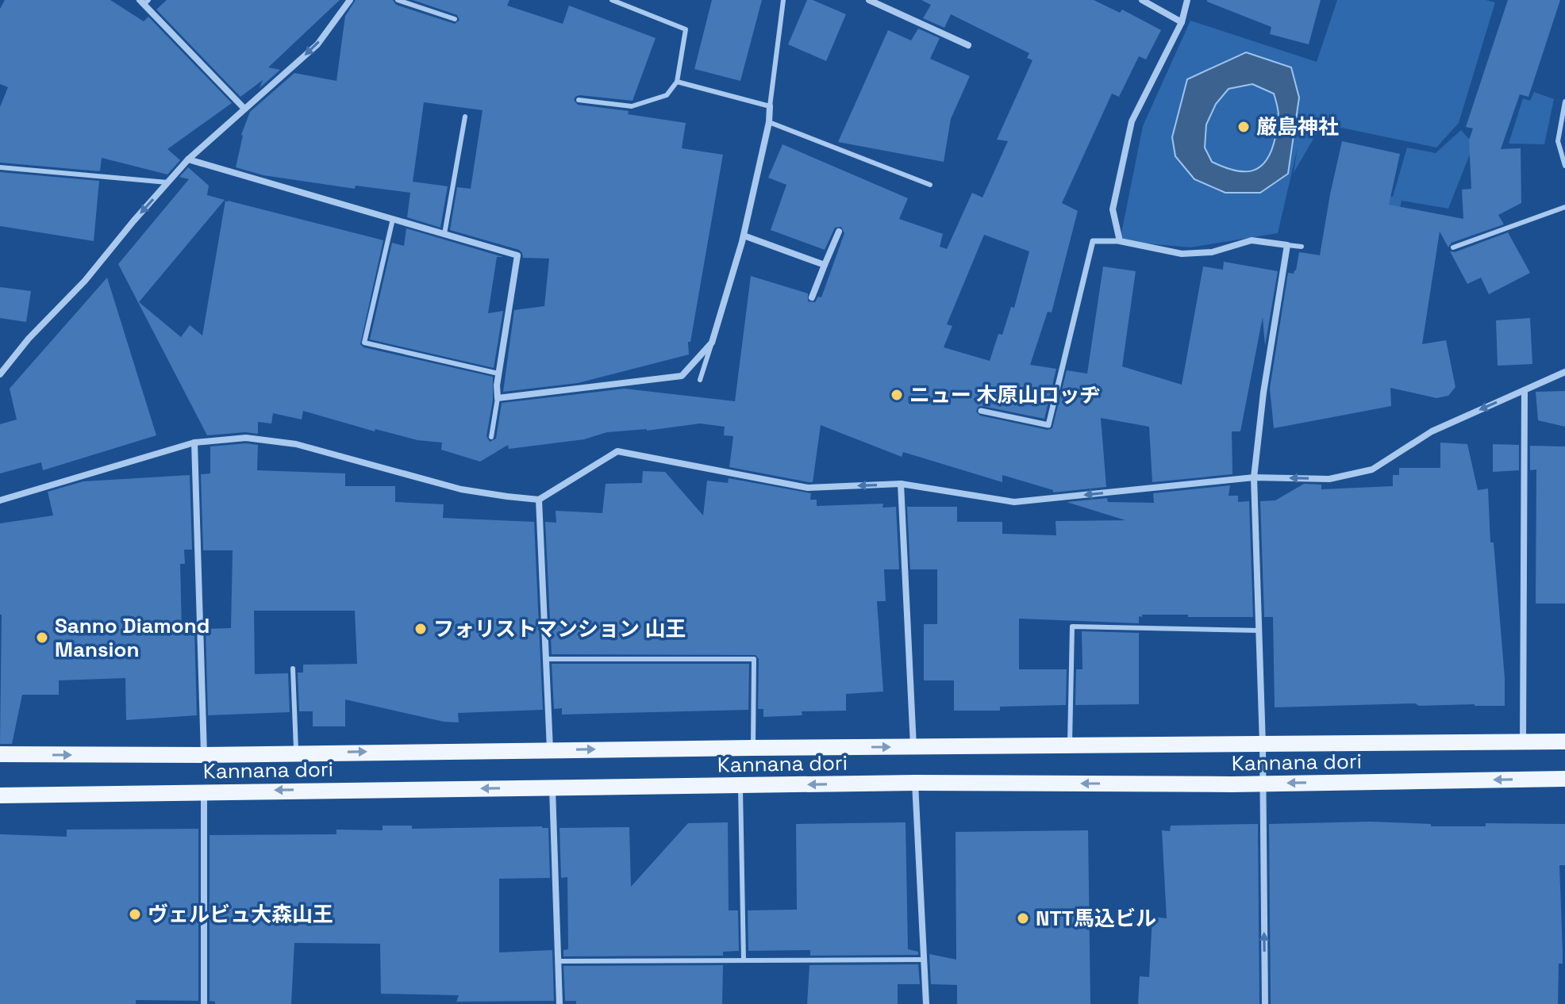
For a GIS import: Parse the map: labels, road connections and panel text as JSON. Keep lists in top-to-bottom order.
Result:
{
  "streets": {
    "main road": ["Kannana dori"]
  },
  "places": [
    "厳島神社",
    "ニュー 木原山ロッヂ",
    "フォリストマンション 山王",
    "Sanno Diamond Mansion",
    "ヴェルビュ大森山王",
    "NTT馬込ビル"
  ]
}
